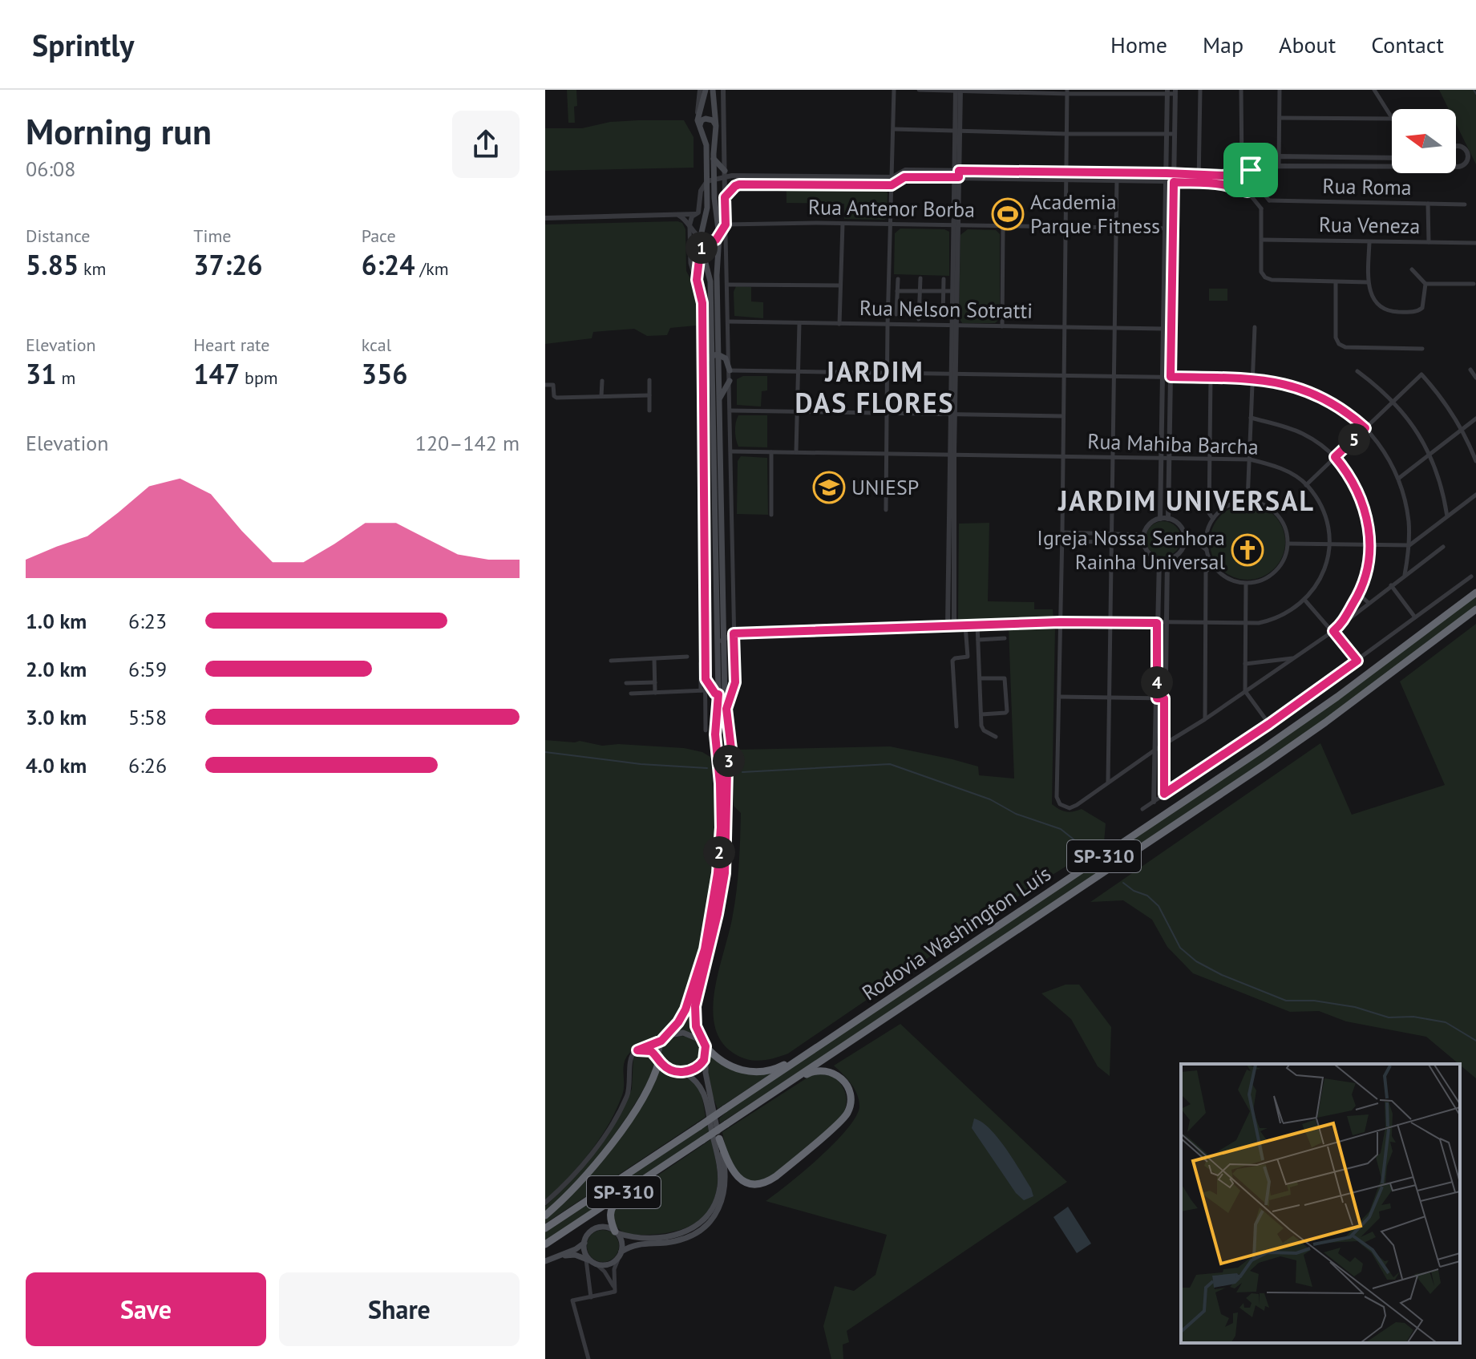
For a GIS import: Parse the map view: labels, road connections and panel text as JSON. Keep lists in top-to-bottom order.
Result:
{
  "streets": {
    "highway": ["SP-310", "Rodovia Washington Luís"],
    "street": [
      "Rua Roma",
      "Rua Antenor Borba",
      "Rua Veneza",
      "Rua Nelson Sotratti",
      "Rua Mahiba Barcha"
    ]
  },
  "districts": ["JARDIM DAS FLORES", "JARDIM UNIVERSAL"],
  "places": {
    "sports": ["Academia Parque Fitness"],
    "school or university": ["UNIESP"],
    "church": ["Igreja Nossa Senhora Rainha Universal"]
  },
  "north": "left",
  "page": {
    "header": "Sprintly",
    "nav": [
      "Home",
      "Map",
      "About",
      "Contact"
    ],
    "heading": ["Morning run", "06:08"],
    "stats": [
      ["Distance", "5.85 km"],
      ["Time", "37:26"],
      ["Pace", "6:24 /km"],
      ["Elevation", "31 m"],
      ["Heart rate", "147 bpm"],
      ["kcal", "356"]
    ],
    "pins": [
      "1",
      "5",
      "4",
      "3",
      "2"
    ],
    "chart": ["Elevation", "120–142 m"],
    "list": [
      {
        "name": "1.0 km",
        "note": "6:23"
      },
      {
        "name": "2.0 km",
        "note": "6:59"
      },
      {
        "name": "3.0 km",
        "note": "5:58"
      },
      {
        "name": "4.0 km",
        "note": "6:26"
      }
    ],
    "buttons": ["Save", "Share"]
  }
}
